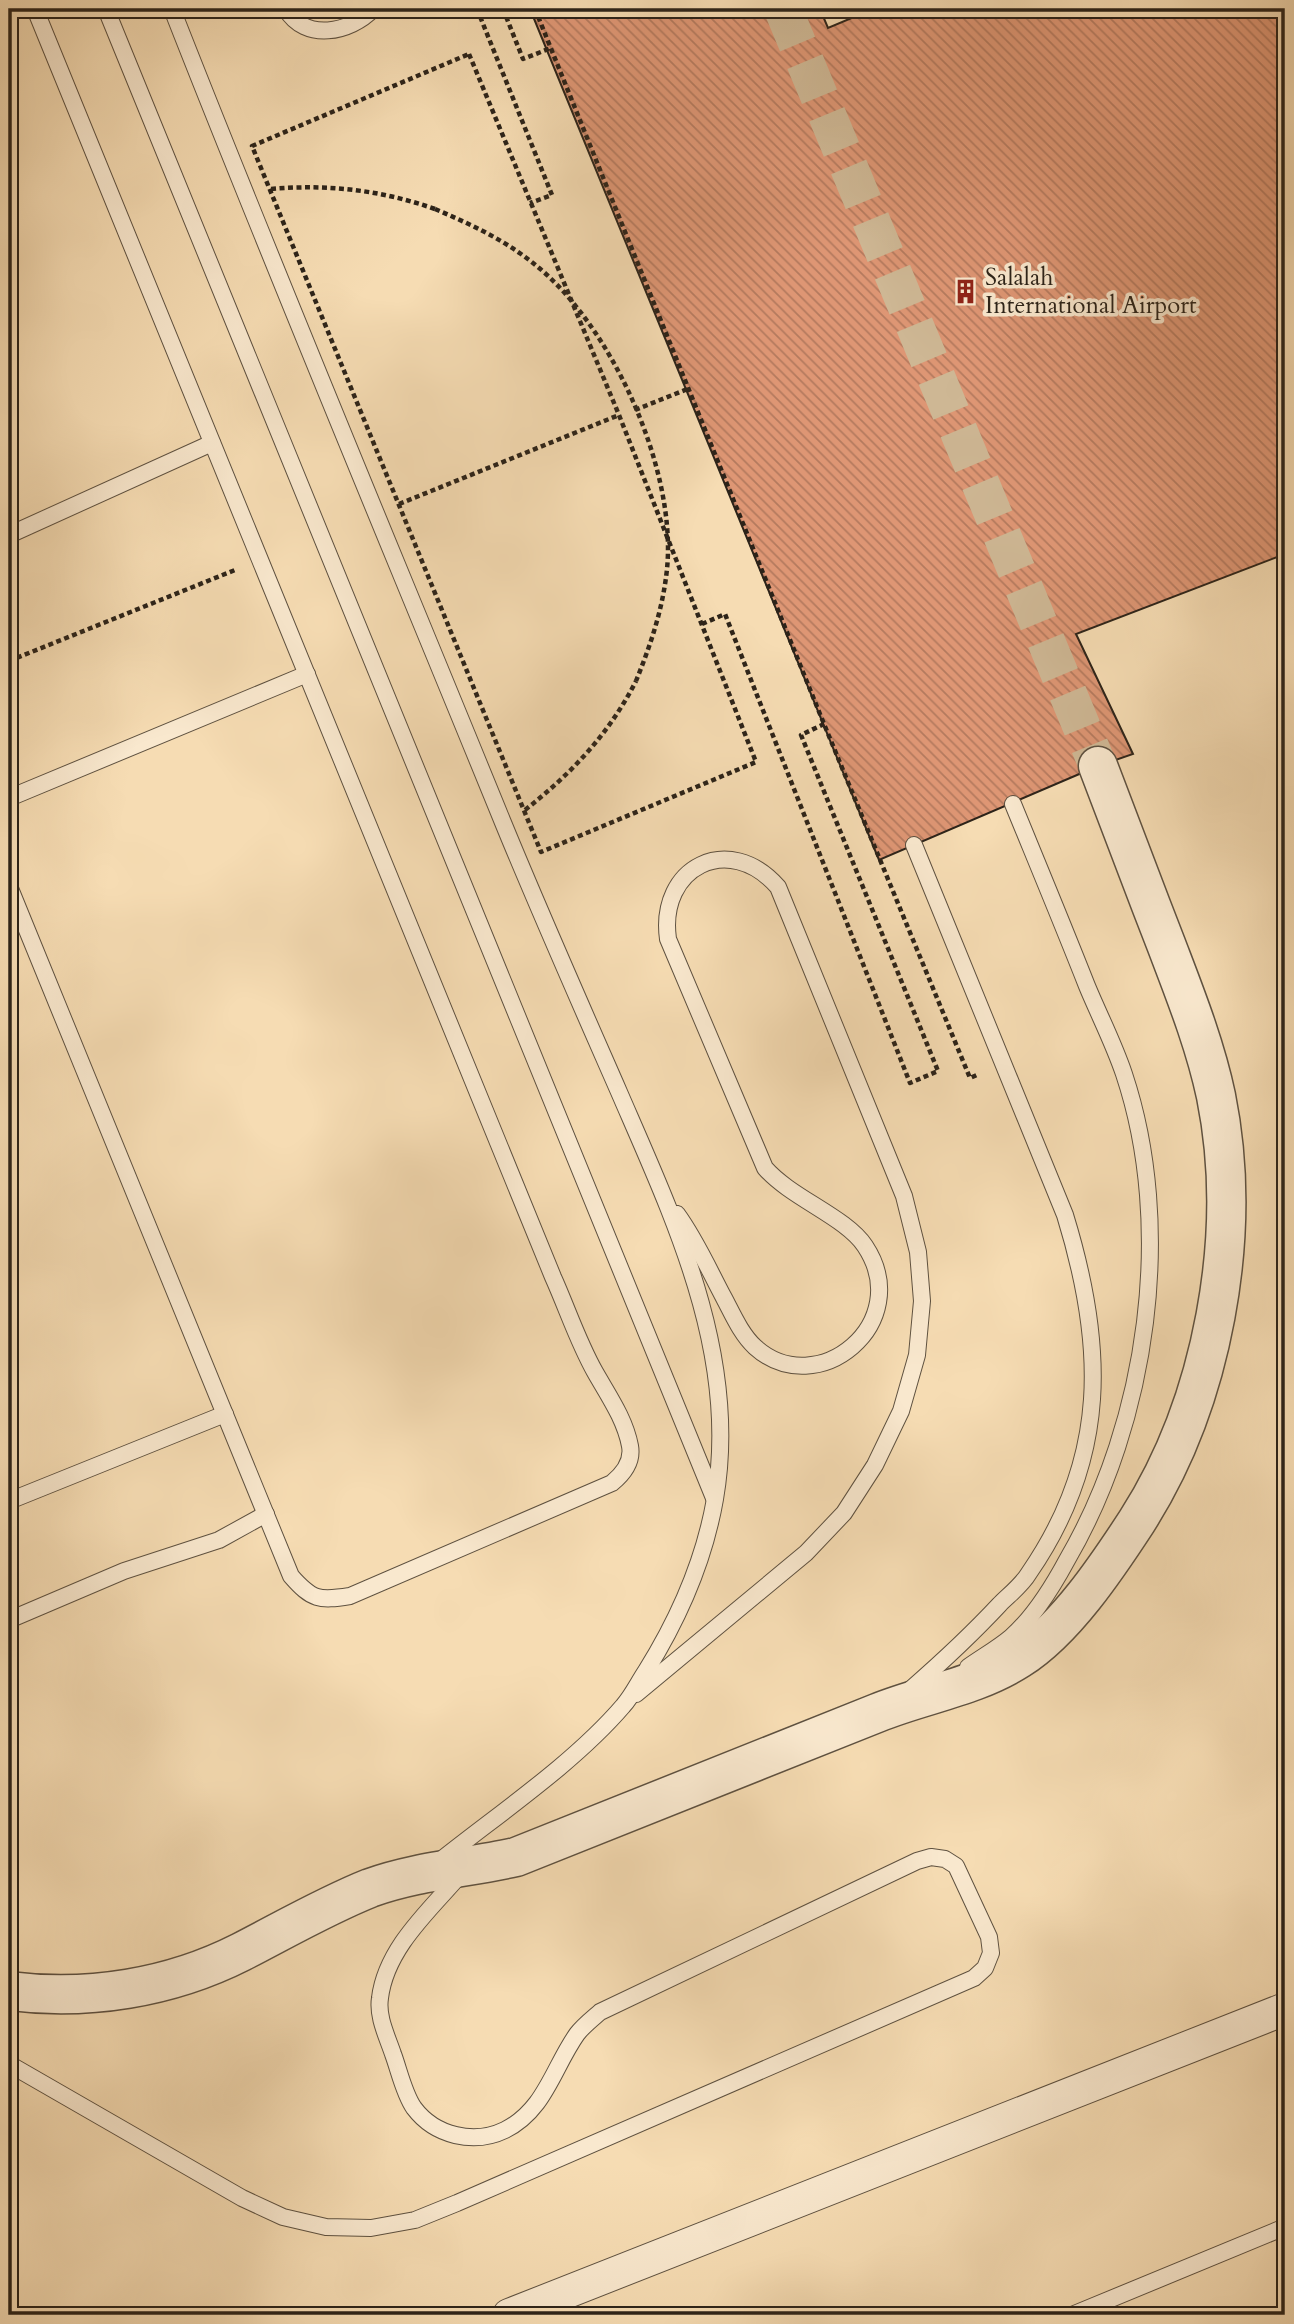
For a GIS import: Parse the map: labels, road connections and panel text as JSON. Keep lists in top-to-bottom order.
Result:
{
  "places": {
    "building": ["Salalah International Airport"]
  }
}
